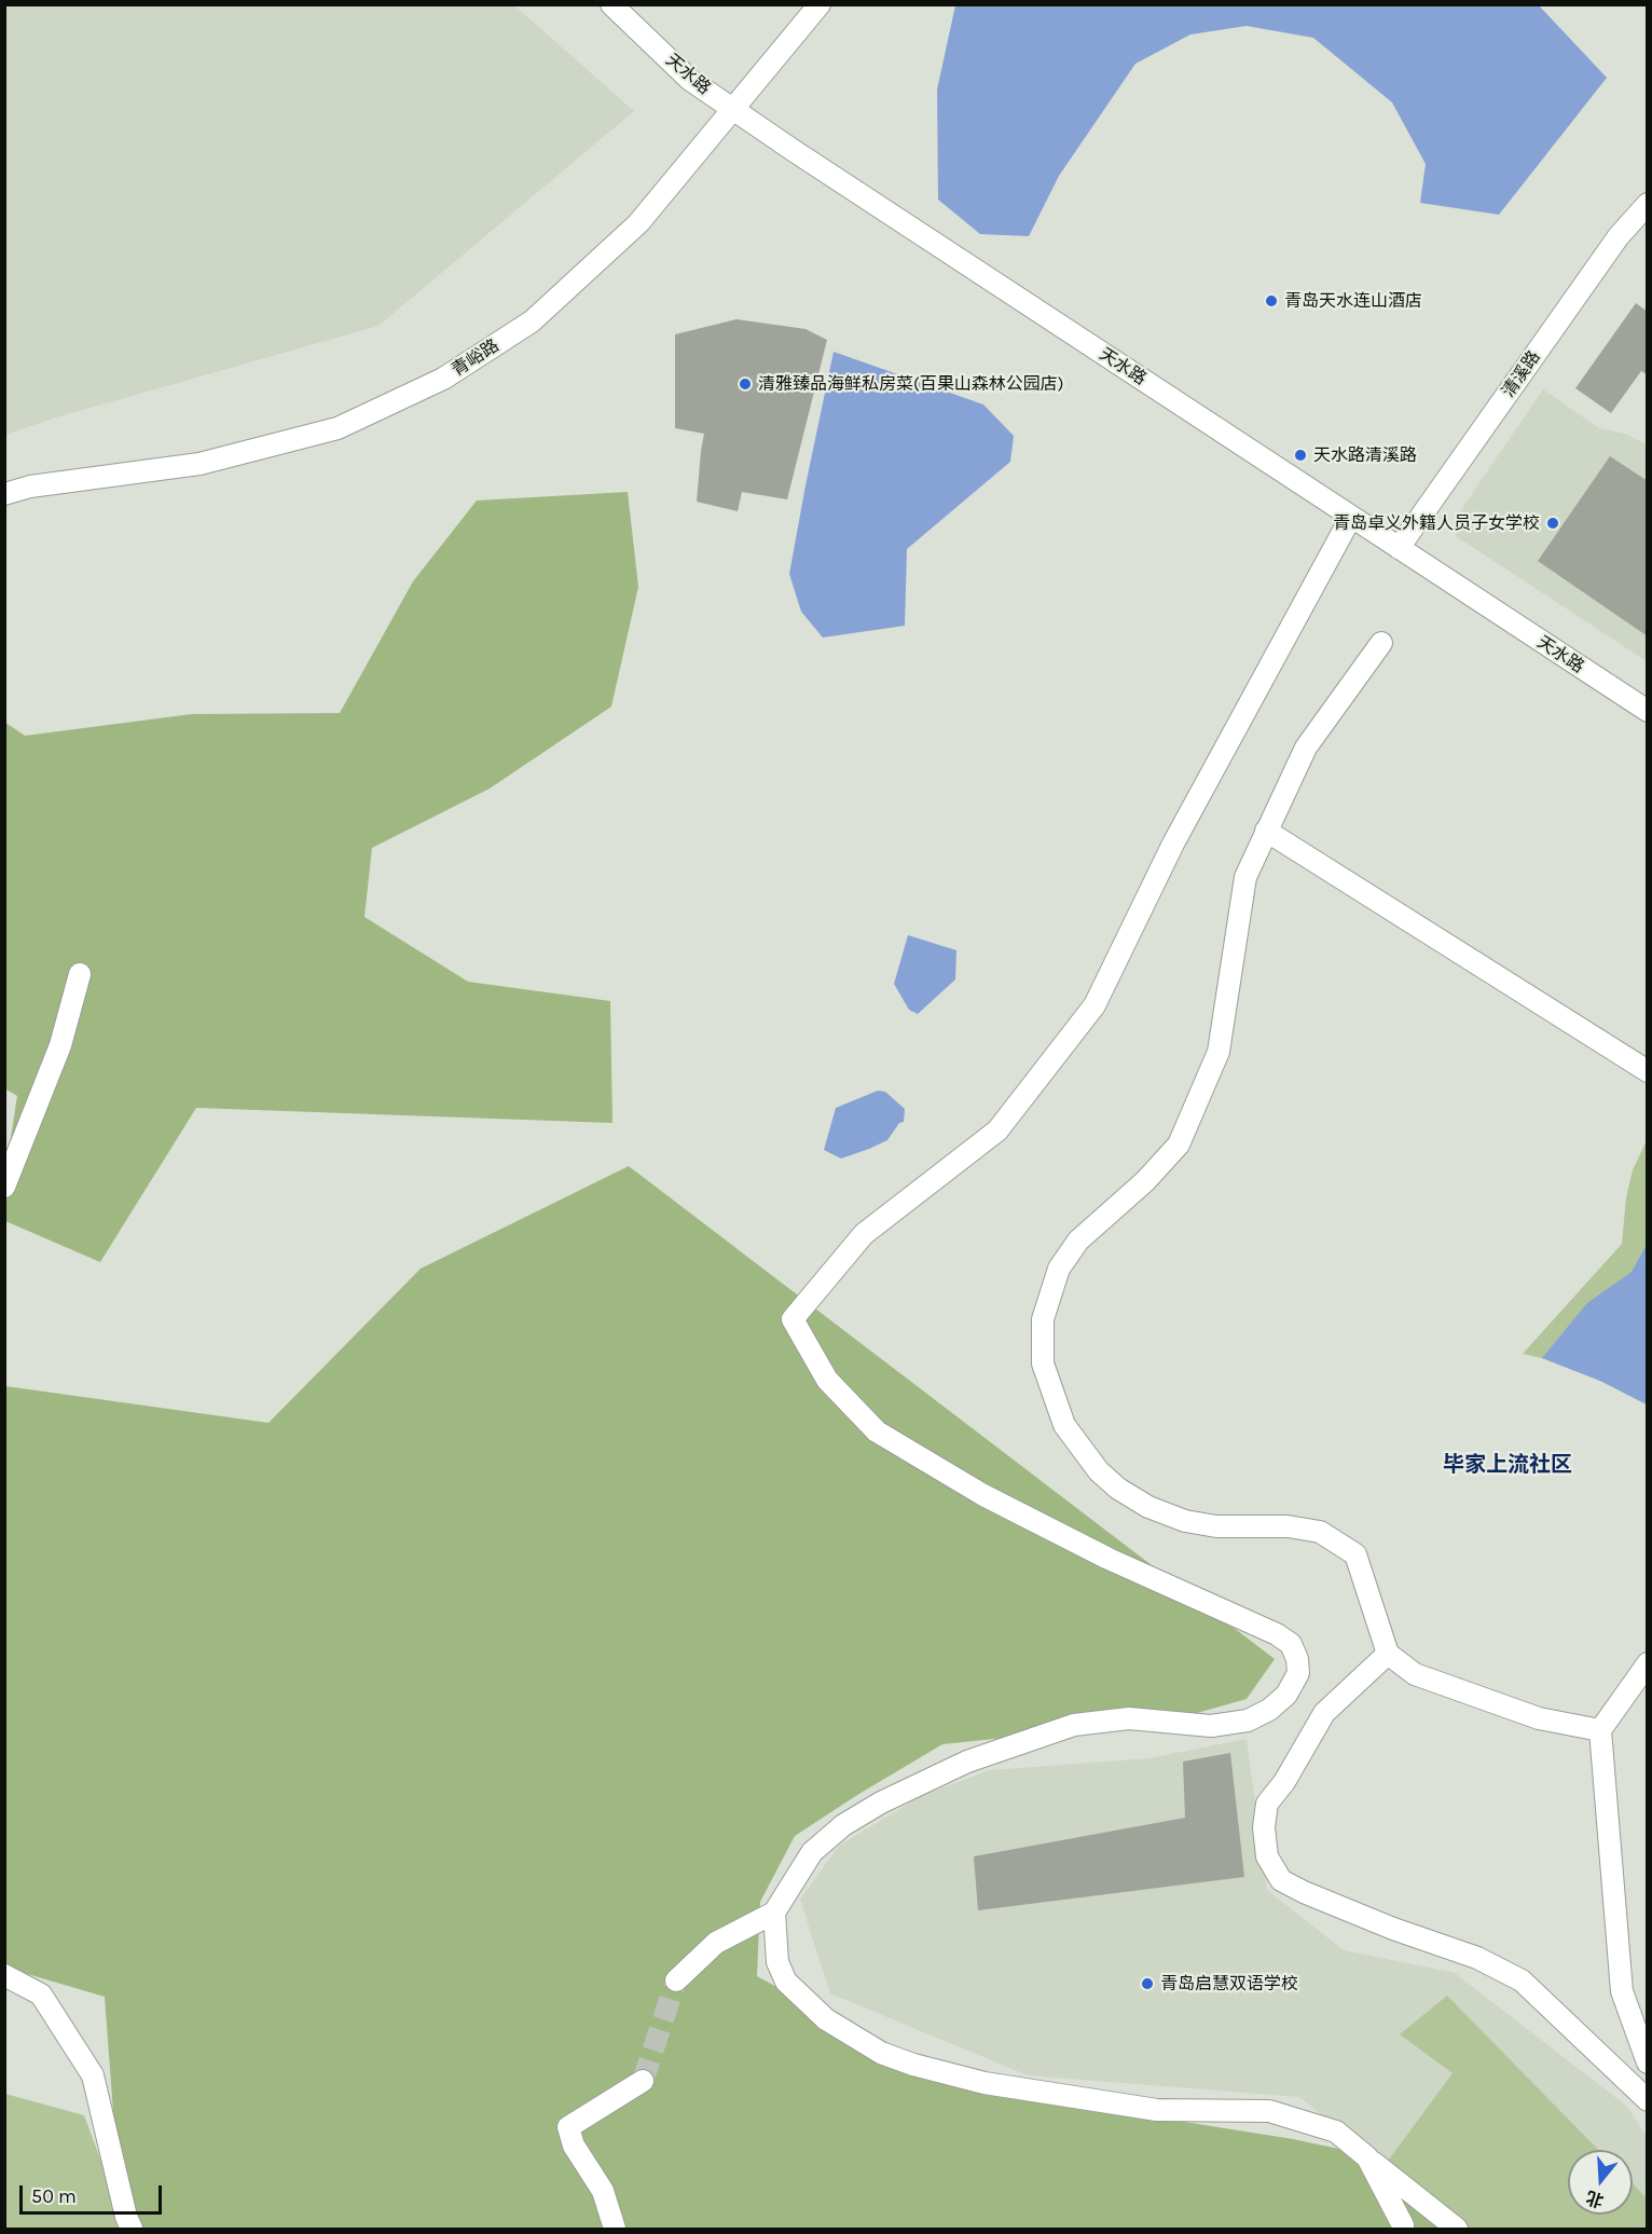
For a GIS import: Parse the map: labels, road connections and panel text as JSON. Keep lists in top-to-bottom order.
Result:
{
  "streets": {
    "street": ["天水路", "青峪路", "清溪路"]
  },
  "crossings": [
    ["天水路", "青峪路"],
    ["天水路", "清溪路"]
  ],
  "districts": ["毕家上流社区"],
  "places": [
    "青岛天水连山酒店",
    "清雅臻品海鲜私房菜(百果山森林公园店)",
    "天水路清溪路",
    "青岛卓义外籍人员子女学校",
    "青岛启慧双语学校"
  ],
  "scale_bar": "50 m",
  "north": "bottom"
}
